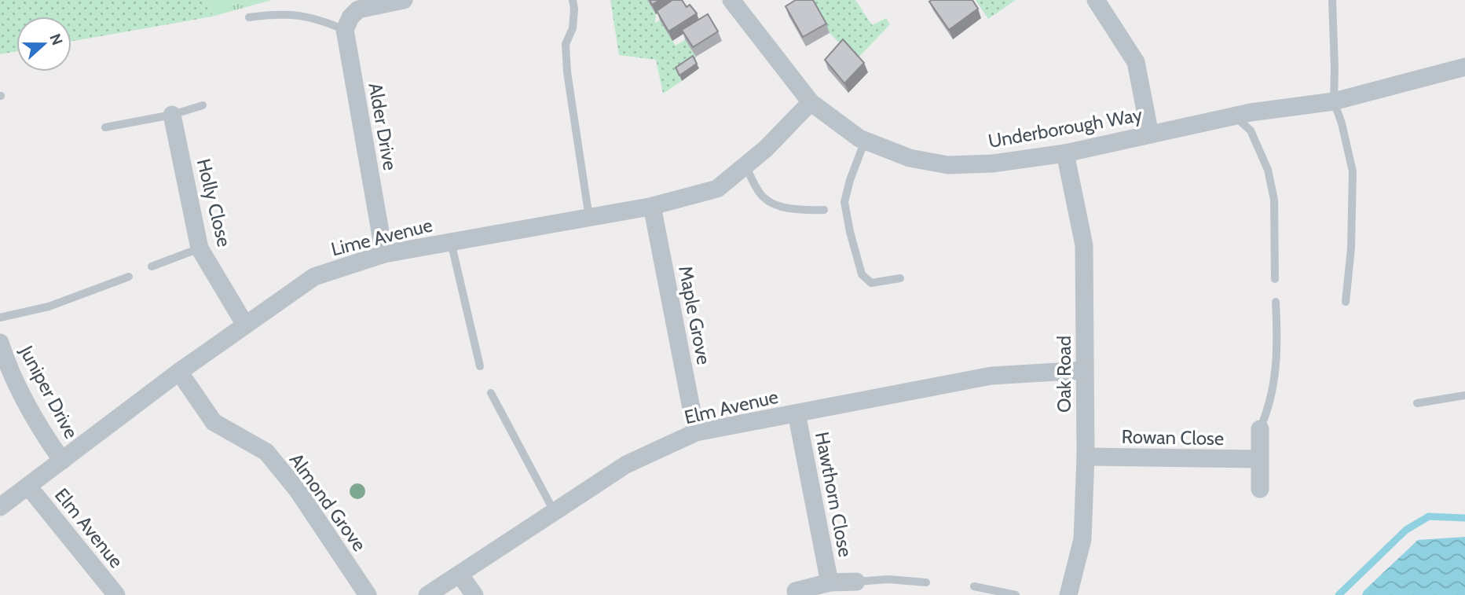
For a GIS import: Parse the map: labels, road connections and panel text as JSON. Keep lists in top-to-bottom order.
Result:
{
  "streets": {
    "street": [
      "Alder Drive",
      "Underborough Way",
      "Holly Close",
      "Lime Avenue",
      "Maple Grove",
      "Oak Road",
      "Juniper Drive",
      "Elm Avenue",
      "Rowan Close",
      "Hawthorn Close",
      "Almond Grove"
    ]
  },
  "crossings": [
    ["Alder Drive", "Lime Avenue"],
    ["Underborough Way", "Lime Avenue"],
    ["Underborough Way", "Oak Road"],
    ["Holly Close", "Lime Avenue"],
    ["Lime Avenue", "Maple Grove"],
    ["Lime Avenue", "Juniper Drive"],
    ["Lime Avenue", "Elm Avenue"],
    ["Lime Avenue", "Almond Grove"],
    ["Maple Grove", "Elm Avenue"],
    ["Oak Road", "Elm Avenue"],
    ["Oak Road", "Rowan Close"],
    ["Elm Avenue", "Hawthorn Close"]
  ],
  "north": "right"
}
